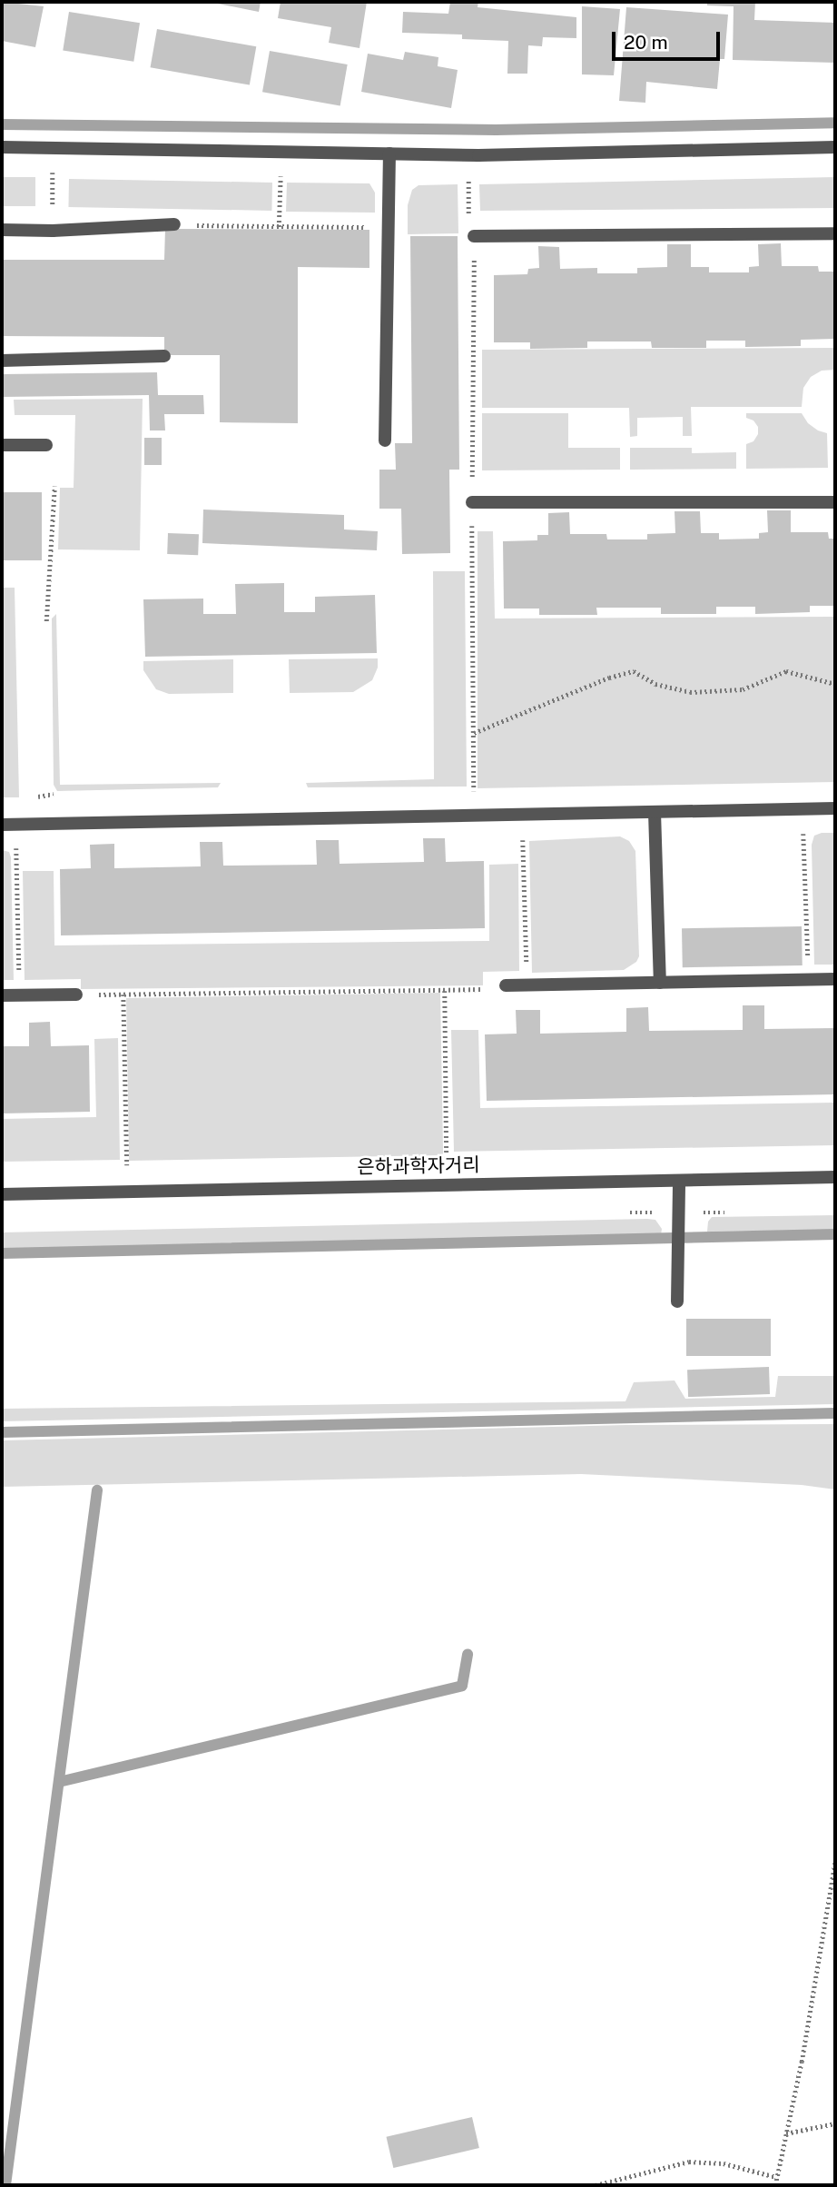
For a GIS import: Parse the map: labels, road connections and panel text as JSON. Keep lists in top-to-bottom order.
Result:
{
  "streets": {
    "street": ["은하과학자거리"]
  },
  "scale_bar": "20 m"
}
